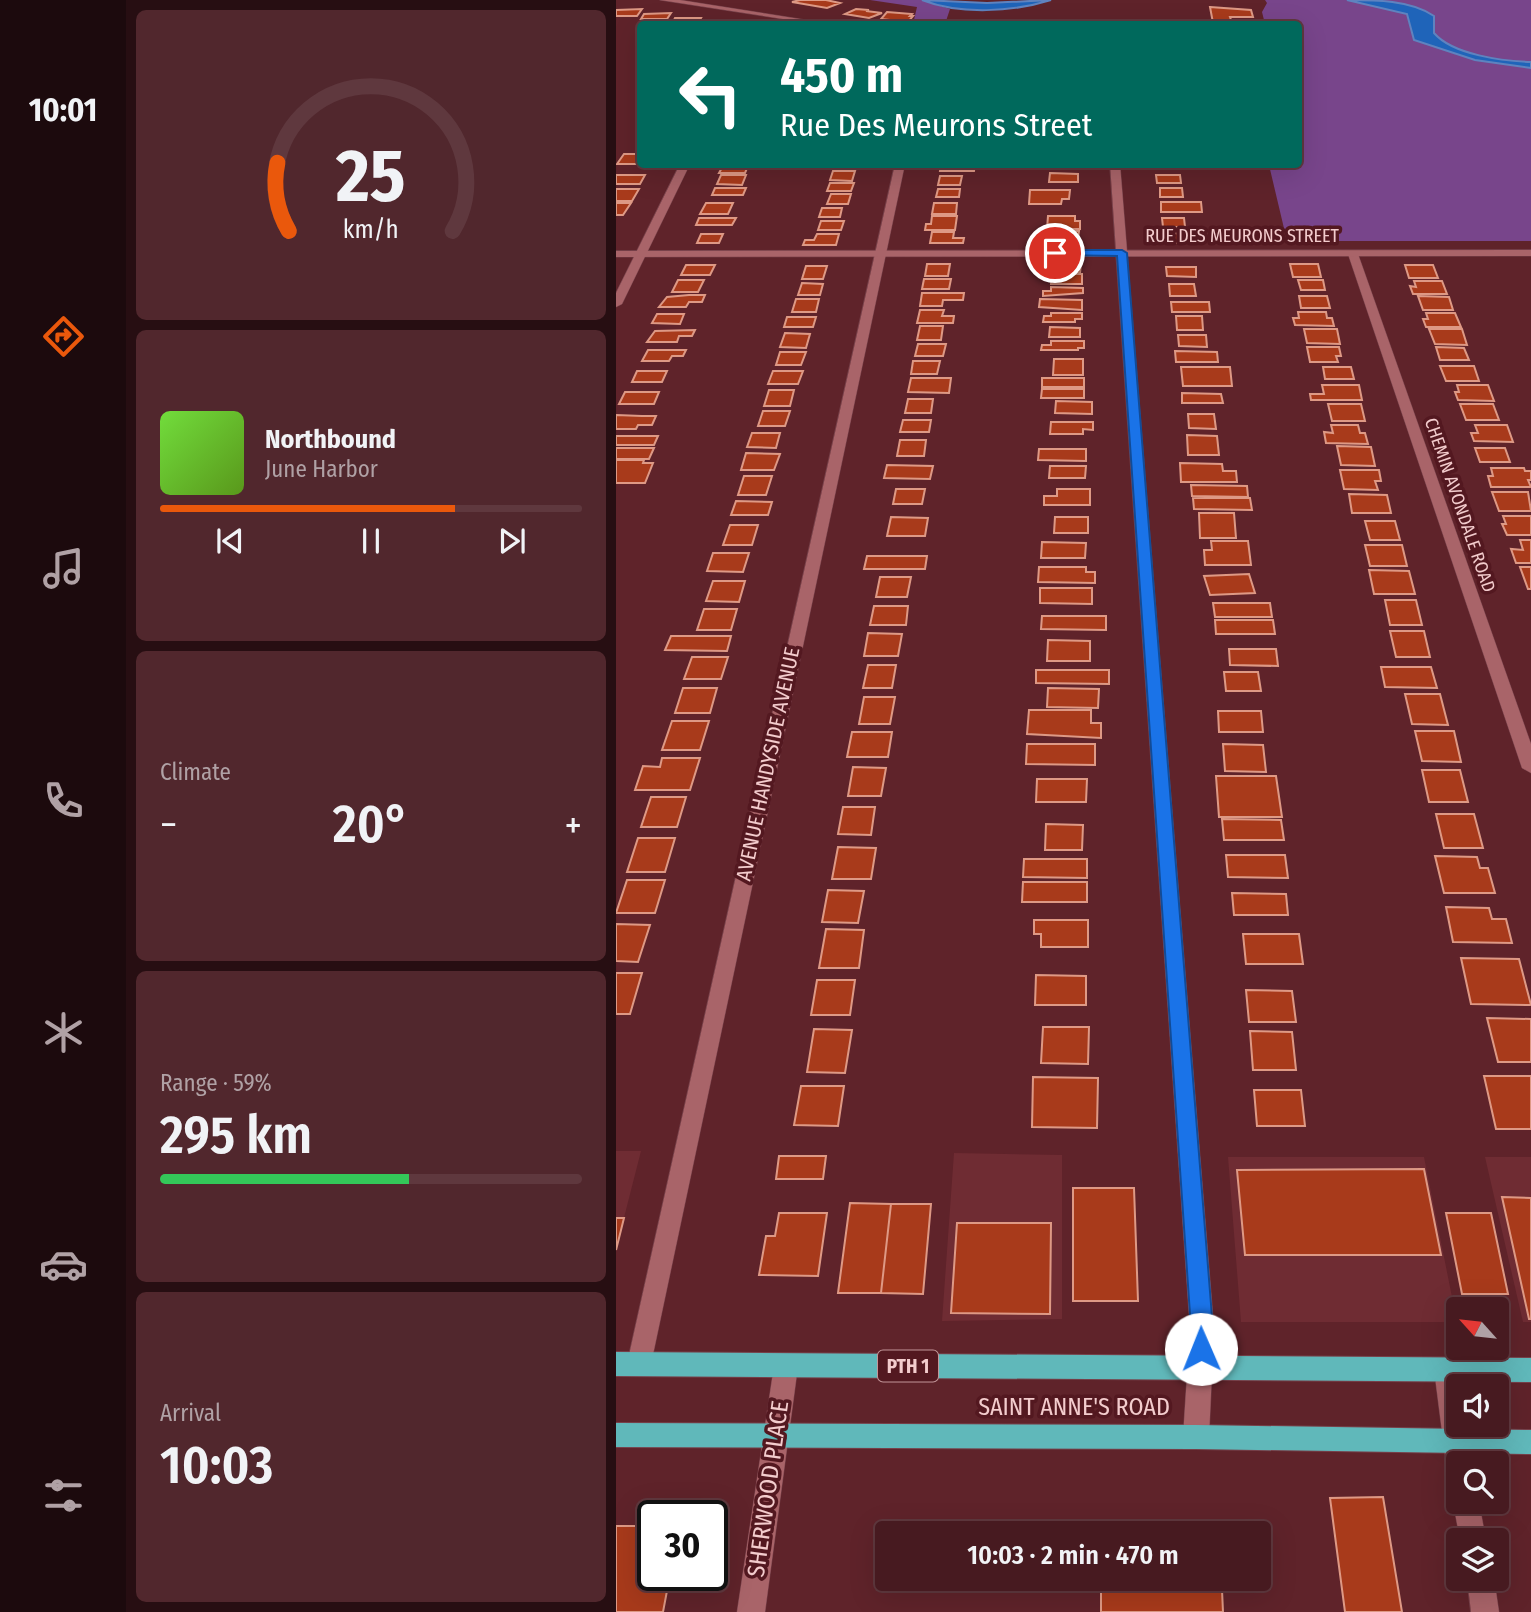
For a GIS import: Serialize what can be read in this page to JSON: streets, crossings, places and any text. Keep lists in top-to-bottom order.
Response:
{
  "streets": {
    "highway": ["PTH 1", "SAINT ANNE'S ROAD"],
    "street": [
      "RUE DES MEURONS STREET",
      "CHEMIN AVONDALE ROAD",
      "AVENUE HANDYSIDE AVENUE",
      "SHERWOOD PLACE"
    ]
  },
  "crossings": [
    ["RUE DES MEURONS STREET", "CHEMIN AVONDALE ROAD"],
    ["RUE DES MEURONS STREET", "AVENUE HANDYSIDE AVENUE"],
    ["AVENUE HANDYSIDE AVENUE", "SAINT ANNE'S ROAD"],
    ["SAINT ANNE'S ROAD", "SHERWOOD PLACE"]
  ],
  "north": "top left",
  "page": {
    "tabs": "10:01",
    "turn": ["450 m", "Rue Des Meurons Street"],
    "song": ["Northbound", "June Harbor"],
    "tile": [
      "Climate",
      ["Range · 59%", "295 km"],
      ["Arrival", "10:03"]
    ],
    "heat": ["−", "20°", "+"],
    "limit": "30",
    "trip": "10:03 · 2 min · 470 m",
    "gauge": ["25", "km/h"]
  }
}
